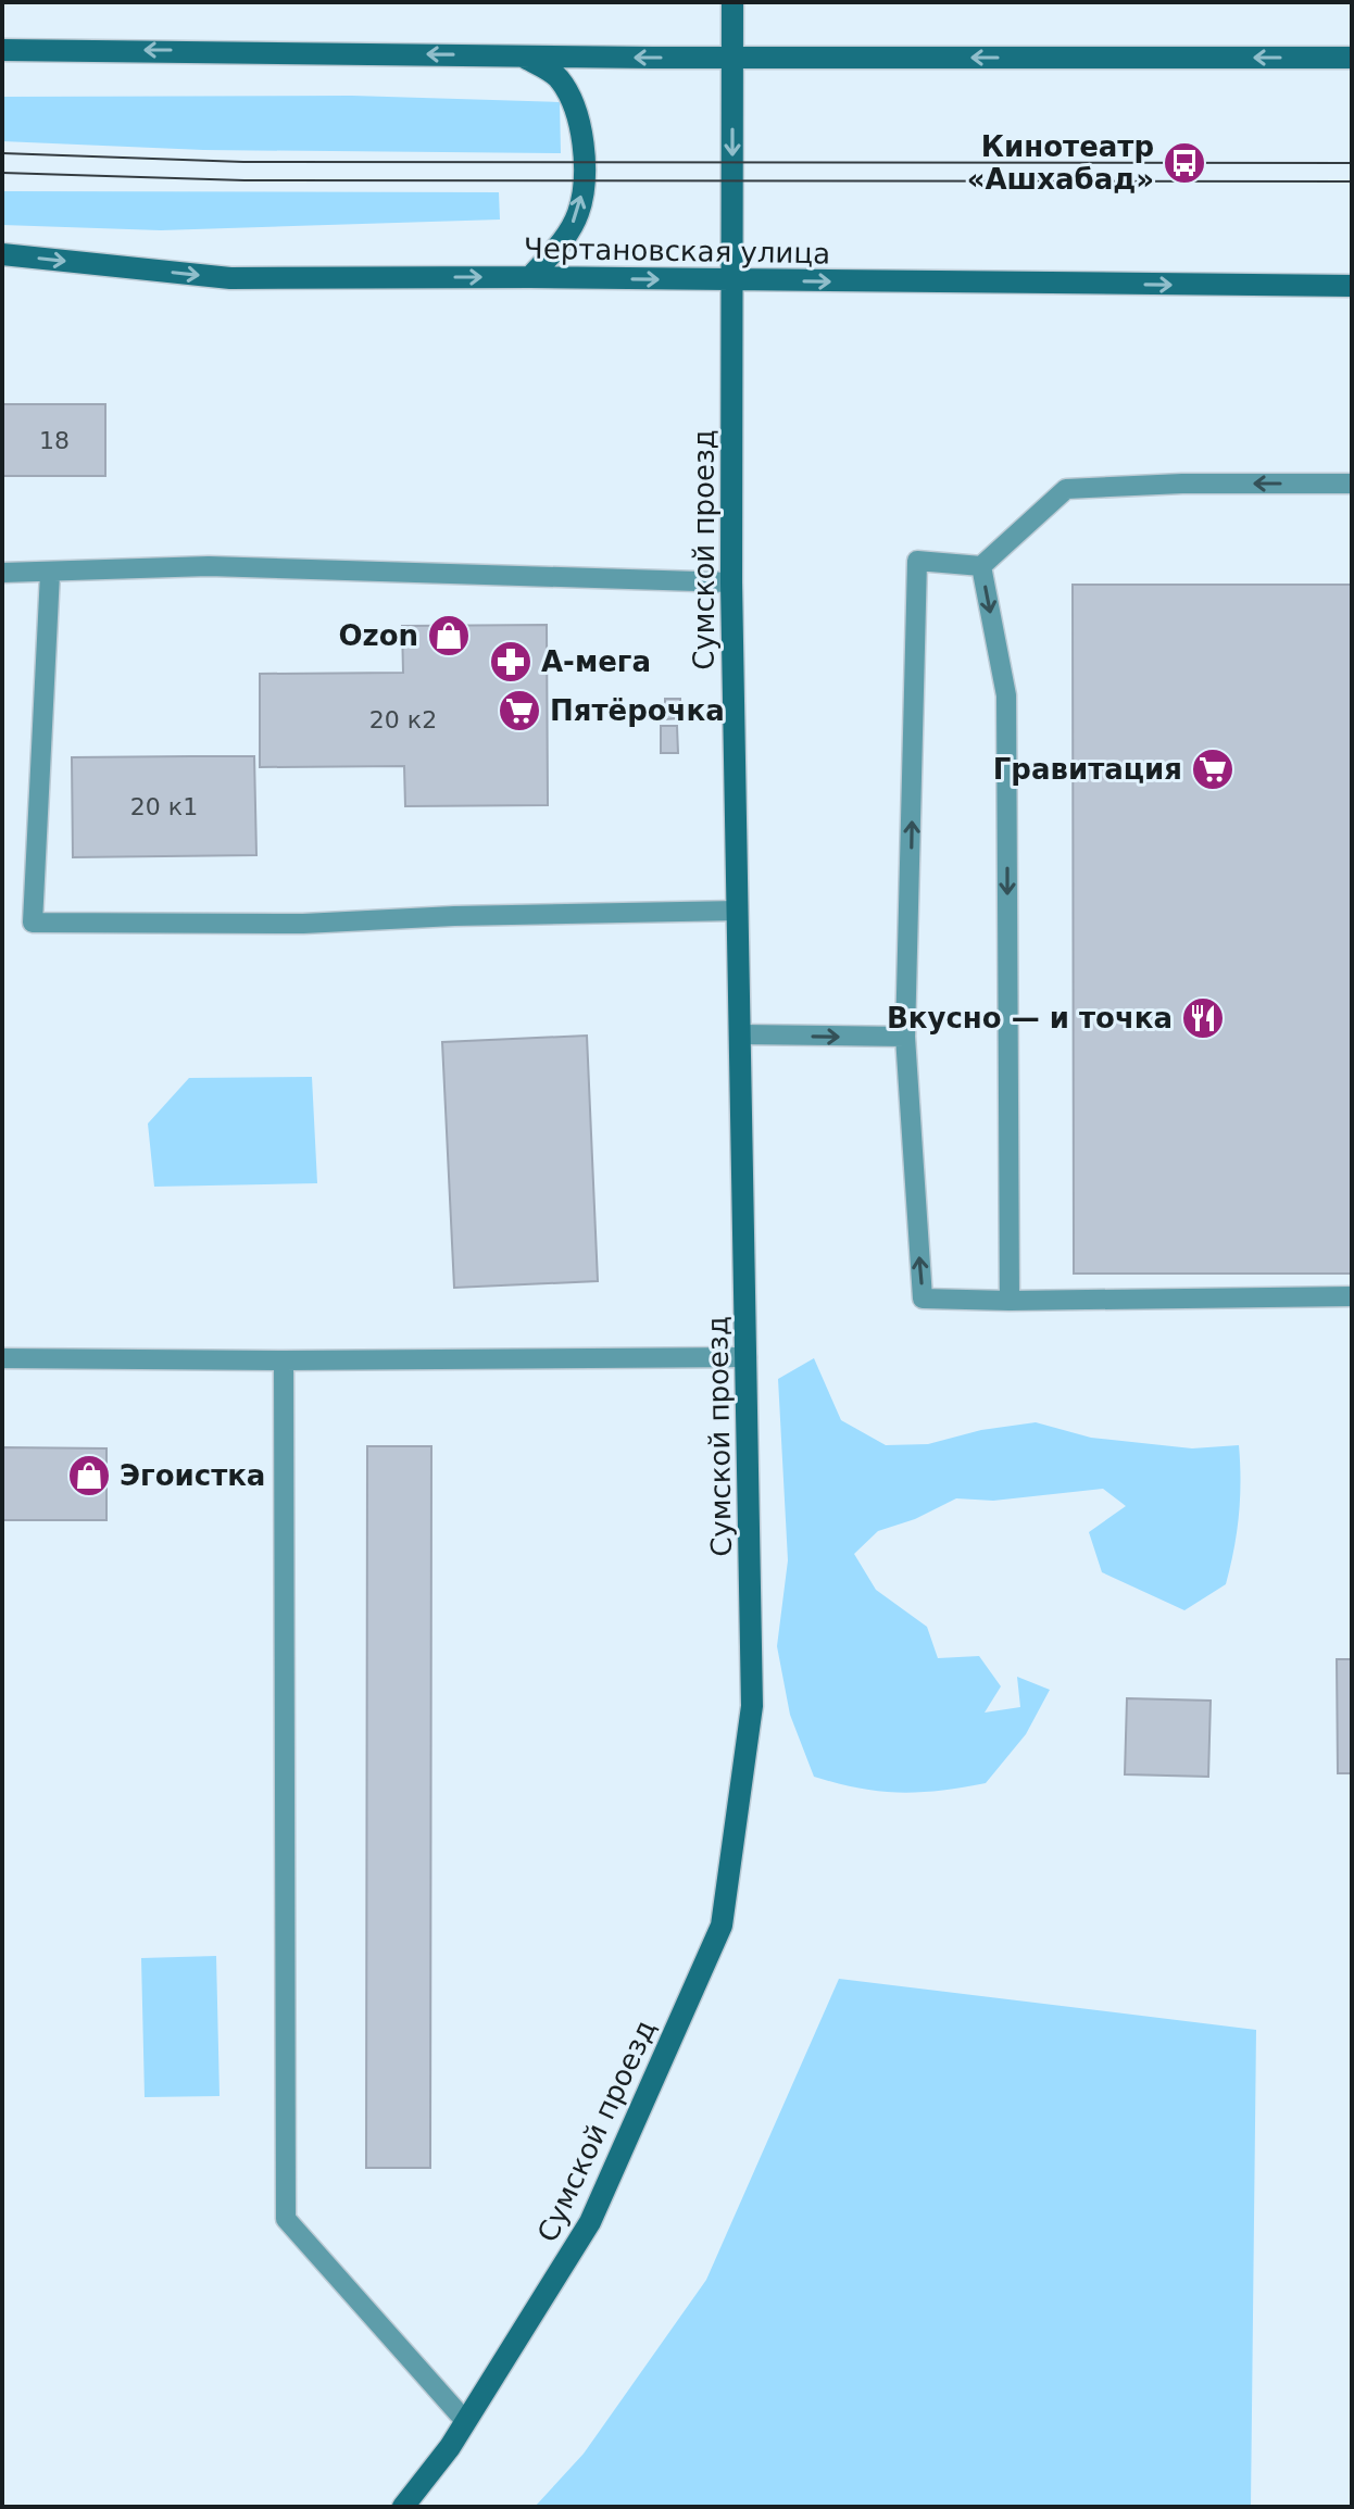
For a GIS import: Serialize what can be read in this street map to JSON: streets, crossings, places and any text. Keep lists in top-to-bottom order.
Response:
{
  "streets": {
    "main road": ["Чертановская улица", "Сумской проезд"]
  },
  "crossings": [
    ["Чертановская улица", "Сумской проезд"]
  ],
  "one_way": ["Чертановская улица"],
  "places": {
    "bus stop": ["Кинотеатр «Ашхабад»"],
    "shop": ["Ozon", "Эгоистка"],
    "pharmacy": ["А-мега"],
    "supermarket": ["Пятёрочка", "Гравитация"],
    "restaurant": ["Вкусно — и точка"]
  },
  "house_numbers": ["18", "20 к2", "20 к1"]
}
